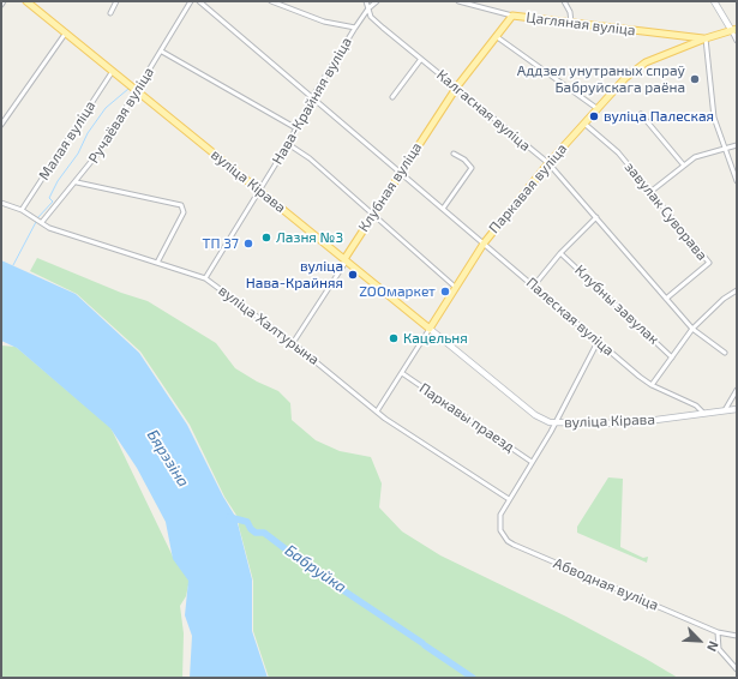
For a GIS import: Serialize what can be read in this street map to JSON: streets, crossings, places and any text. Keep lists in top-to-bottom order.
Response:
{
  "streets": {
    "main road": [
      "Цагляная вуліца",
      "вуліца Кірава",
      "Клубная вуліца",
      "Паркавая вуліца"
    ],
    "street": [
      "Нава-Крайняя вуліца",
      "Калгасная вуліца",
      "Ручаёвая вуліца",
      "Малая вуліца",
      "завулак Суворава",
      "Клубны завулак",
      "Палеская вуліца",
      "вуліца Халтурына",
      "Паркавы праезд",
      "Абводная вуліца"
    ]
  },
  "crossings": [
    ["Цагляная вуліца", "Клубная вуліца"],
    ["Цагляная вуліца", "Паркавая вуліца"],
    ["Нава-Крайняя вуліца", "Калгасная вуліца"],
    ["Нава-Крайняя вуліца", "вуліца Кірава"],
    ["Нава-Крайняя вуліца", "Палеская вуліца"],
    ["Нава-Крайняя вуліца", "вуліца Халтурына"],
    ["Калгасная вуліца", "Клубная вуліца"],
    ["Калгасная вуліца", "Паркавая вуліца"],
    ["Калгасная вуліца", "завулак Суворава"],
    ["Ручаёвая вуліца", "вуліца Кірава"],
    ["Ручаёвая вуліца", "вуліца Халтурына"],
    ["Малая вуліца", "вуліца Кірава"],
    ["Малая вуліца", "вуліца Халтурына"],
    ["вуліца Кірава", "Клубная вуліца"],
    ["вуліца Кірава", "Паркавая вуліца"],
    ["вуліца Кірава", "Палеская вуліца"],
    ["Клубная вуліца", "Палеская вуліца"],
    ["Клубная вуліца", "вуліца Халтурына"],
    ["Паркавая вуліца", "завулак Суворава"],
    ["Паркавая вуліца", "Палеская вуліца"],
    ["Паркавая вуліца", "вуліца Халтурына"],
    ["Паркавая вуліца", "Паркавы праезд"],
    ["вуліца Халтурына", "Абводная вуліца"]
  ],
  "water": ["Бярэзіна", "Бабруйка"],
  "places": [
    "Аддзел унутраных спраў Бабруйскага раёна",
    "вуліца Палеская",
    "Лазня №3",
    "ТП 37",
    "вуліца Нава-Крайняя",
    "ZOOмаркет",
    "Кацельня"
  ],
  "north": "bottom right"
}
